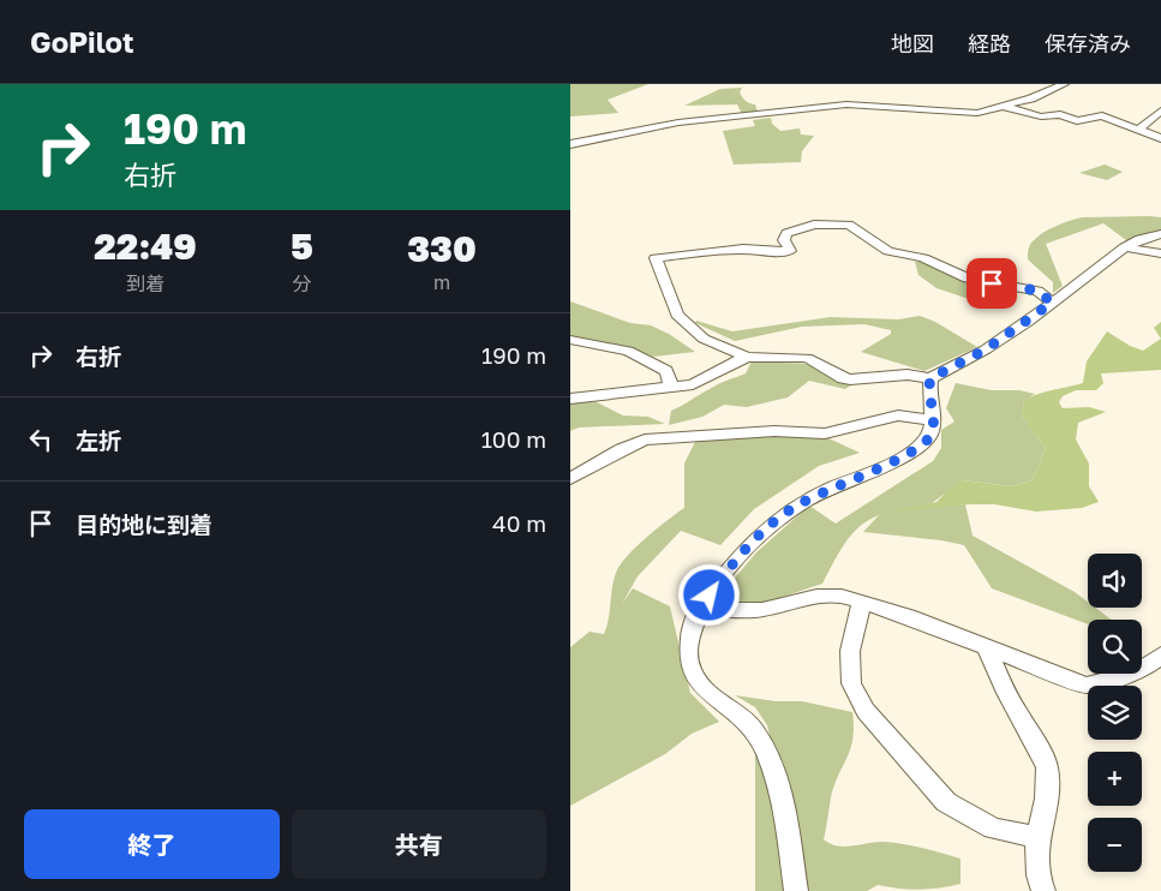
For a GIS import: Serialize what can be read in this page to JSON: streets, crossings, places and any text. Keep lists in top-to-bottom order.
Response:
{
  "page": {
    "header": "GoPilot",
    "nav": ["地図", "経路", "保存済み"],
    "turn": ["190 m", "右折"],
    "eta": [
      "22:49",
      "到着",
      "5",
      "分",
      "330",
      "m"
    ],
    "list": [
      {
        "name": "右折",
        "value": "190 m"
      },
      {
        "name": "左折",
        "value": "100 m"
      },
      {
        "name": "目的地に到着",
        "value": "40 m"
      }
    ],
    "map_buttons": ["+", "−"],
    "buttons": ["終了", "共有"]
  }
}
